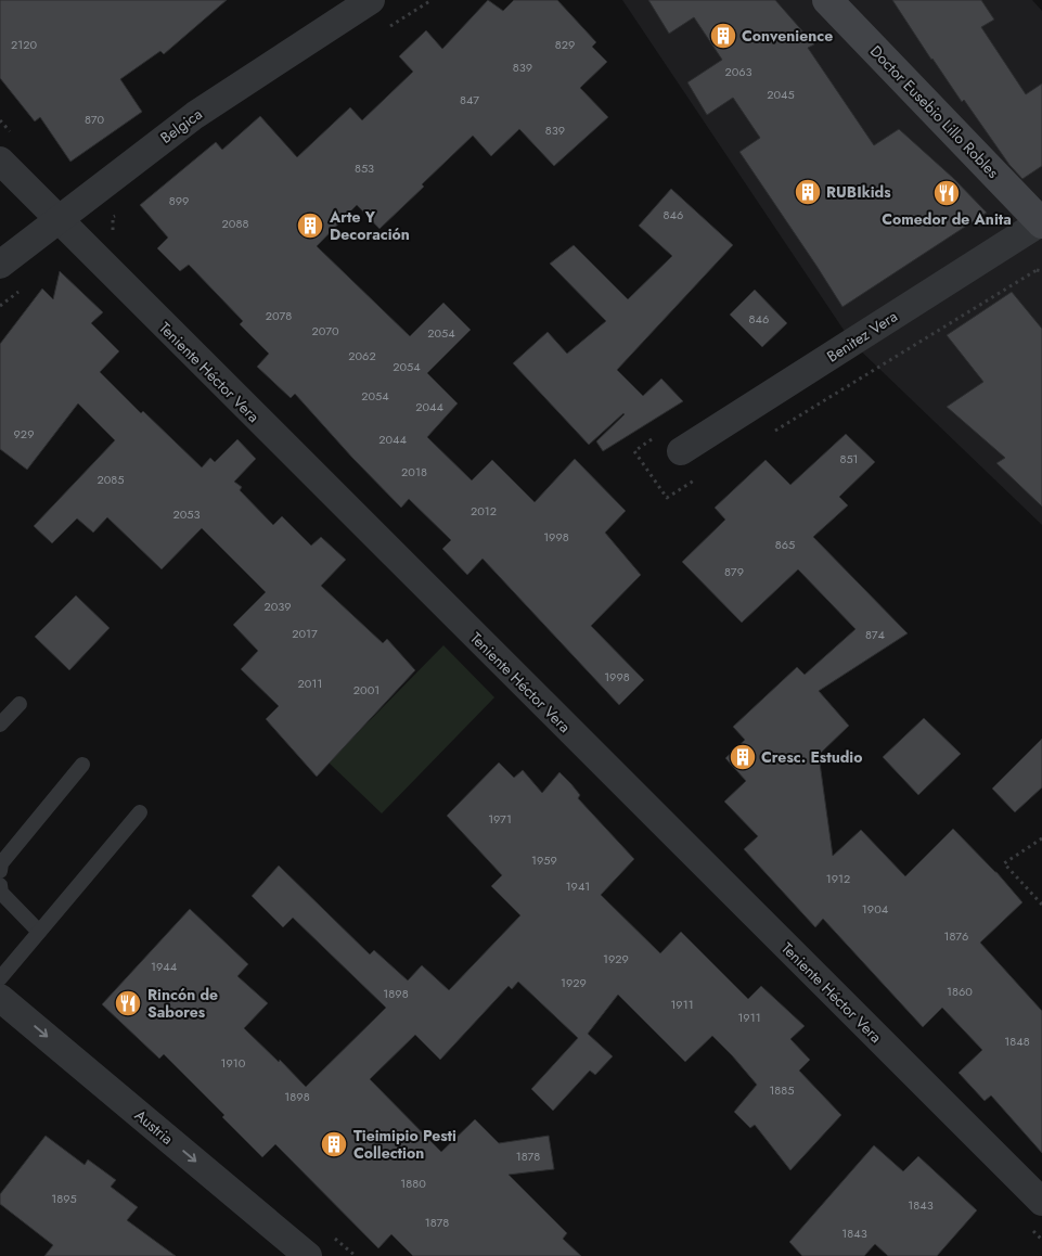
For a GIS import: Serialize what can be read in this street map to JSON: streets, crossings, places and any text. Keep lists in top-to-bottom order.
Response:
{
  "streets": {
    "main road": ["Doctor Eusebio Lillo Robles"],
    "street": [
      "Belgica",
      "Benitez Vera",
      "Teniente Héctor Vera",
      "Austria"
    ]
  },
  "crossings": [
    ["Doctor Eusebio Lillo Robles", "Benitez Vera"],
    ["Belgica", "Teniente Héctor Vera"]
  ],
  "one_way": ["Austria"],
  "places": {
    "building": [
      "Convenience",
      "RUBIkids",
      "Arte Y Decoración",
      "Cresc. Estudio",
      "Tieimipio Pesti Collection"
    ],
    "restaurant": ["Comedor de Anita", "Rincón de Sabores"]
  },
  "house_numbers": [
    "2120",
    "829",
    "839",
    "2063",
    "2045",
    "847",
    "870",
    "839",
    "853",
    "899",
    "846",
    "2088",
    "2078",
    "846",
    "2070",
    "2054",
    "2062",
    "2054",
    "2054",
    "2044",
    "929",
    "2044",
    "851",
    "2018",
    "2085",
    "2012",
    "2053",
    "1998",
    "865",
    "879",
    "2039",
    "2017",
    "874",
    "1998",
    "2011",
    "2001",
    "1971",
    "1959",
    "1912",
    "1941",
    "1904",
    "1876",
    "1929",
    "1944",
    "1929",
    "1860",
    "1898",
    "1911",
    "1911",
    "1848",
    "1910",
    "1885",
    "1898",
    "1878",
    "1880",
    "1895",
    "1843",
    "1878",
    "1843"
  ]
}
